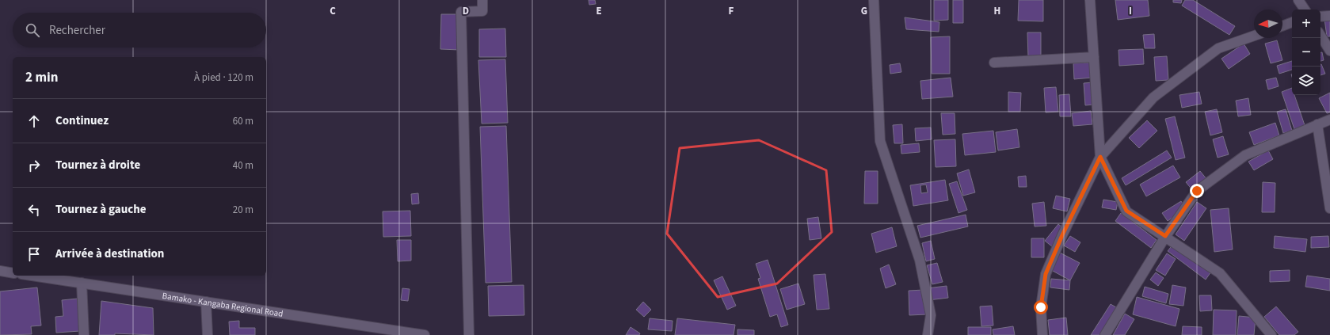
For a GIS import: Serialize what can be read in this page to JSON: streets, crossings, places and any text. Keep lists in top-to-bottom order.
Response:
{
  "streets": {
    "street": ["Bamako - Kangaba Regional Road"]
  },
  "north": "left",
  "page": {
    "map_buttons": ["+", "−"],
    "search": "Rechercher",
    "heading": ["2 min", "À pied · 120 m"],
    "list": [
      ["Continuez", "60 m"],
      ["Tournez à droite", "40 m"],
      ["Tournez à gauche", "20 m"],
      "Arrivée à destination"
    ]
  },
  "grid": {
    "columns": [
      "C",
      "D",
      "E",
      "F",
      "G",
      "H",
      "I"
    ]
  }
}
